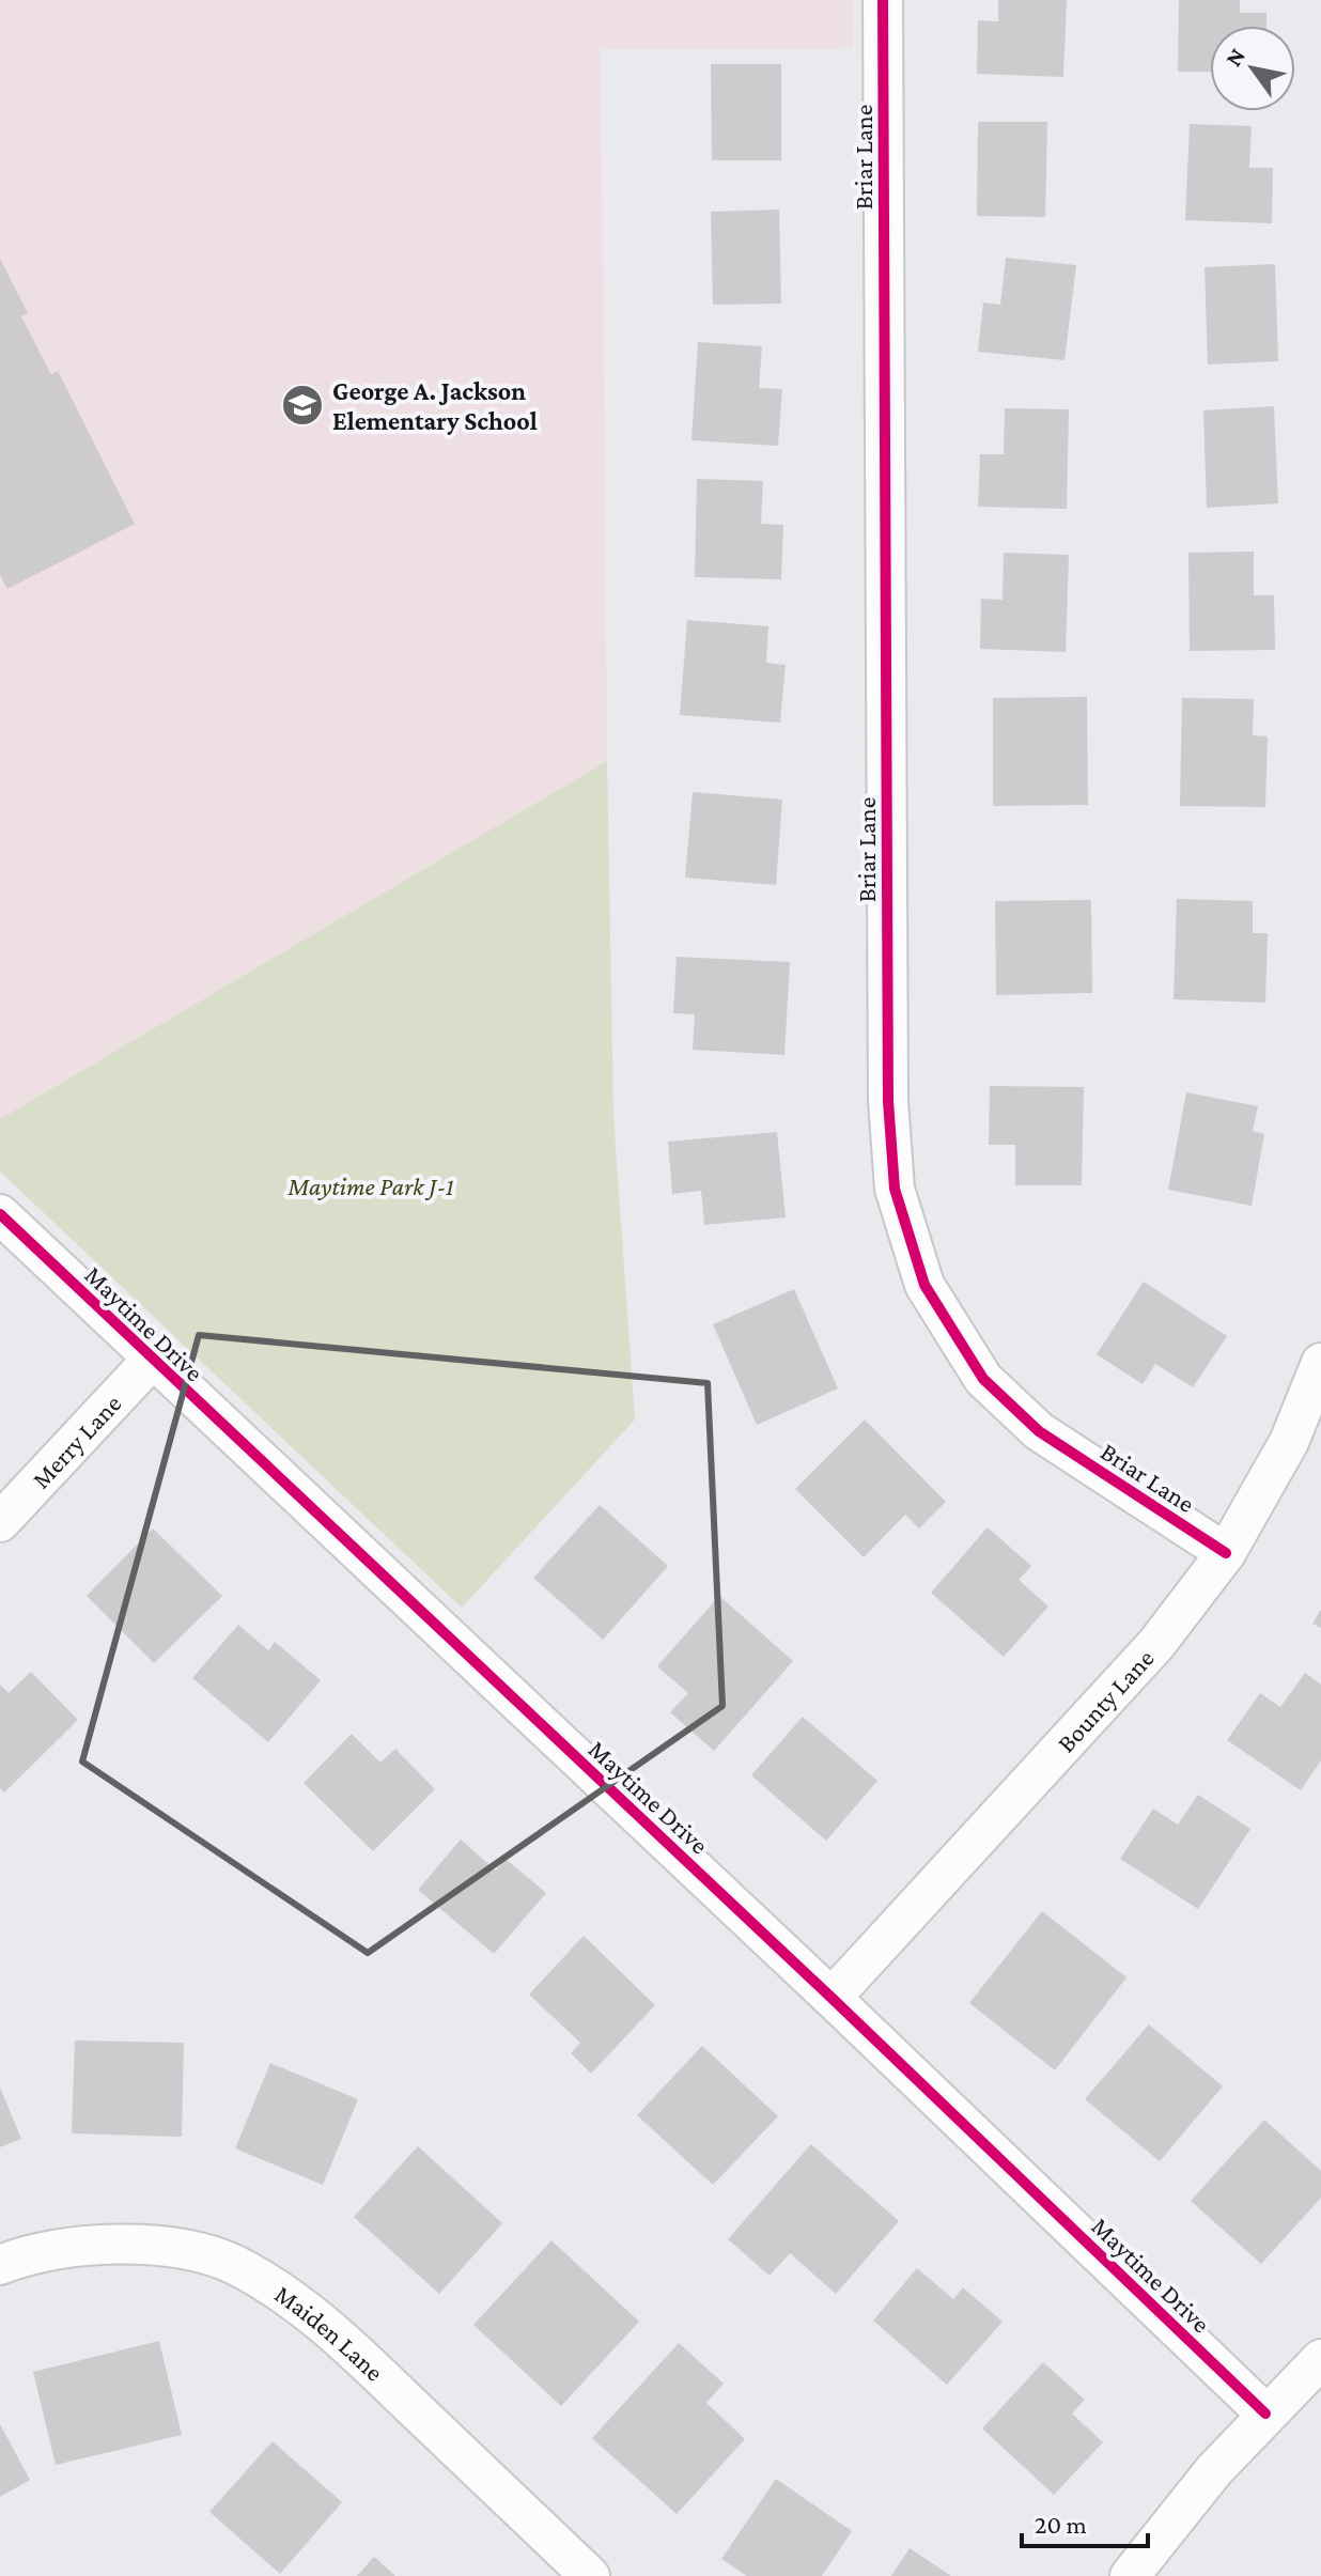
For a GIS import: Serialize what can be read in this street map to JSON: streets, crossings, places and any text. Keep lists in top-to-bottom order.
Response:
{
  "streets": {
    "street": [
      "Briar Lane",
      "Maytime Drive",
      "Merry Lane",
      "Bounty Lane",
      "Maiden Lane"
    ]
  },
  "crossings": [
    ["Briar Lane", "Bounty Lane"],
    ["Maytime Drive", "Merry Lane"],
    ["Maytime Drive", "Bounty Lane"]
  ],
  "parks": ["Maytime Park J-1"],
  "places": {
    "school or university": ["George A. Jackson Elementary School"]
  },
  "scale_bar": "20 m",
  "north": "top left"
}
